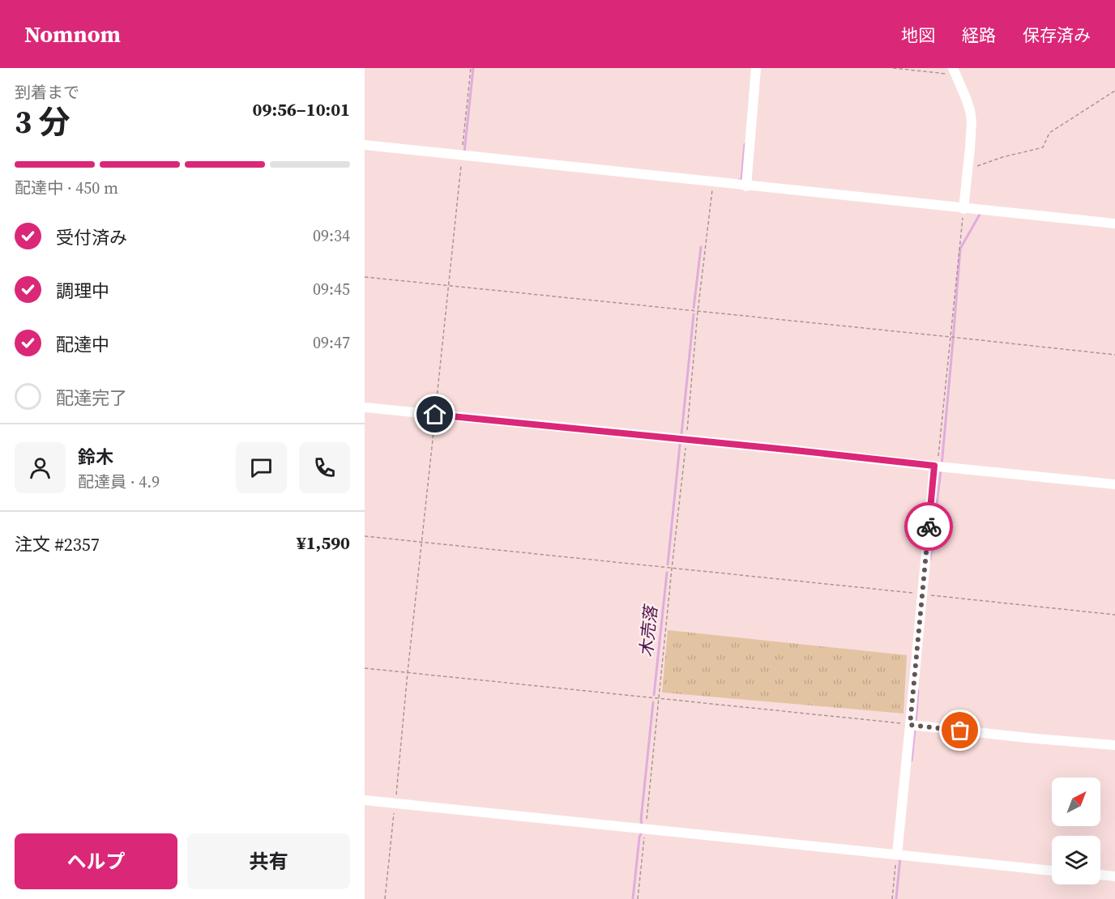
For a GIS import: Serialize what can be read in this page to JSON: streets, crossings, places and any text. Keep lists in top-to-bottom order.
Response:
{
  "water": ["木売落"],
  "north": "top right",
  "page": {
    "header": "Nomnom",
    "nav": ["地図", "経路", "保存済み"],
    "heading": ["3 分", "到着まで", "09:56–10:01"],
    "panel": [
      "鈴木",
      "配達員 · 4.9",
      "注文 #2357",
      "¥1,590"
    ],
    "bar": "配達中 · 450 m",
    "list": [
      ["受付済み", "09:34"],
      ["調理中", "09:45"],
      ["配達中", "09:47"],
      "配達完了"
    ],
    "buttons": ["ヘルプ", "共有"]
  }
}
